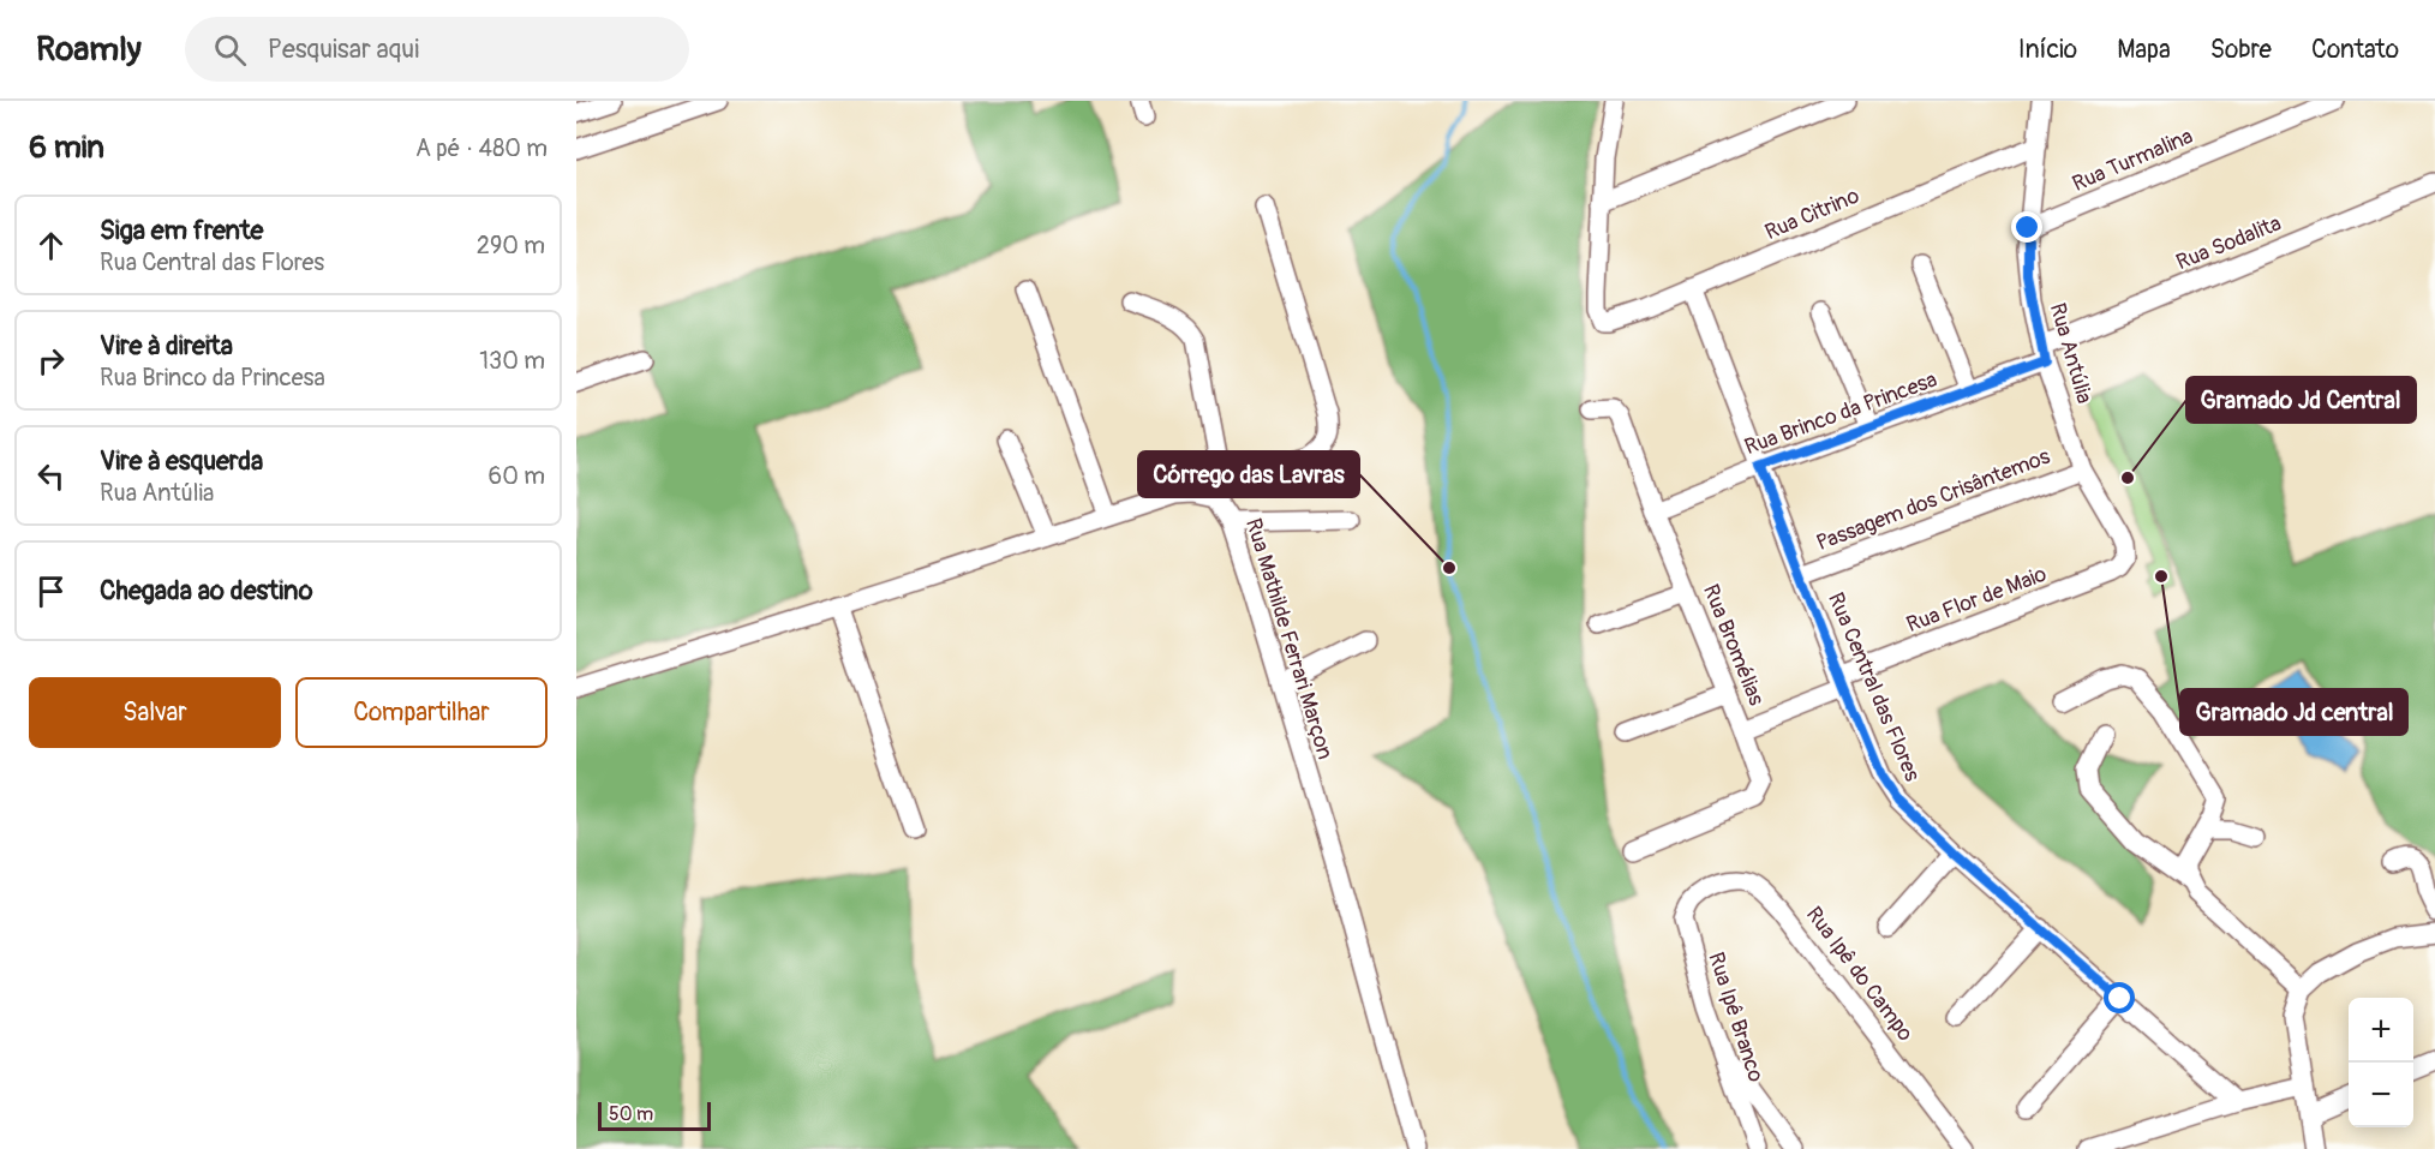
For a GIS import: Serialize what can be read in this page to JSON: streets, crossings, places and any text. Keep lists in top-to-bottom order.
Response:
{
  "streets": {
    "street": [
      "Rua Turmalina",
      "Rua Citrino",
      "Rua Sodalita",
      "Rua Antúlia",
      "Rua Brinco da Princesa",
      "Passagem dos Crisântemos",
      "Rua Flor de Maio",
      "Rua Mathilde Ferrari Marçon",
      "Rua Bromélias",
      "Rua Central das Flores",
      "Rua Ipê do Campo",
      "Rua Ipê Branco"
    ]
  },
  "crossings": [
    ["Rua Turmalina", "Rua Antúlia"],
    ["Rua Citrino", "Rua Antúlia"],
    ["Rua Citrino", "Rua Central das Flores"],
    ["Rua Sodalita", "Rua Antúlia"],
    ["Rua Sodalita", "Rua Brinco da Princesa"],
    ["Rua Antúlia", "Rua Brinco da Princesa"],
    ["Rua Antúlia", "Passagem dos Crisântemos"],
    ["Rua Antúlia", "Rua Flor de Maio"],
    ["Rua Brinco da Princesa", "Rua Bromélias"],
    ["Rua Brinco da Princesa", "Rua Central das Flores"],
    ["Passagem dos Crisântemos", "Rua Central das Flores"],
    ["Rua Flor de Maio", "Rua Bromélias"],
    ["Rua Flor de Maio", "Rua Central das Flores"],
    ["Rua Ipê do Campo", "Rua Ipê Branco"]
  ],
  "places": ["Gramado Jd Central", "Córrego das Lavras", "Gramado Jd central"],
  "scale_bar": "50 m",
  "page": {
    "header": "Roamly",
    "search": "Pesquisar aqui",
    "nav": [
      "Início",
      "Mapa",
      "Sobre",
      "Contato"
    ],
    "heading": ["6 min", "A pé · 480 m"],
    "list": [
      ["Siga em frente", "Rua Central das Flores", "290 m"],
      ["Vire à direita", "Rua Brinco da Princesa", "130 m"],
      ["Vire à esquerda", "Rua Antúlia", "60 m"],
      "Chegada ao destino"
    ],
    "buttons": ["Salvar", "Compartilhar"],
    "map_buttons": ["+", "−"],
    "scale": "50 m"
  }
}
